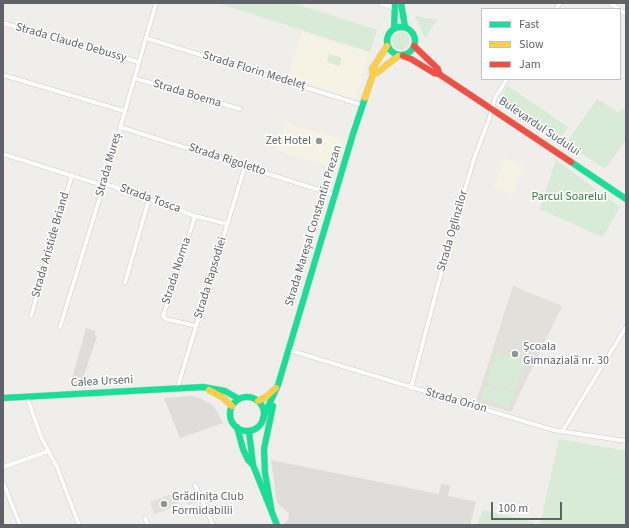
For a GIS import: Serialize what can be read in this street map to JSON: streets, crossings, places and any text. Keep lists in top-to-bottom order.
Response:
{
  "streets": {
    "main road": ["Bulevardul Sudului", "Strada Mareșal Constantin Prezan", "Calea Urseni"],
    "street": [
      "Strada Claude Debussy",
      "Strada Florin Medeleț",
      "Strada Boema",
      "Strada Rigoletto",
      "Strada Mureș",
      "Strada Tosca",
      "Strada Oglinzilor",
      "Strada Aristide Briand",
      "Strada Norma",
      "Strada Rapsodiei",
      "Strada Orion"
    ]
  },
  "crossings": [
    ["Strada Claude Debussy", "Strada Mureș"],
    ["Strada Florin Medeleț", "Strada Mureș"],
    ["Strada Florin Medeleț", "Strada Mareșal Constantin Prezan"],
    ["Strada Boema", "Strada Mureș"],
    ["Bulevardul Sudului", "Strada Mareșal Constantin Prezan"],
    ["Bulevardul Sudului", "Strada Oglinzilor"],
    ["Strada Rigoletto", "Strada Mureș"],
    ["Strada Rigoletto", "Strada Mareșal Constantin Prezan"],
    ["Strada Rigoletto", "Strada Rapsodiei"],
    ["Strada Mureș", "Strada Tosca"],
    ["Strada Tosca", "Strada Aristide Briand"],
    ["Strada Tosca", "Strada Norma"],
    ["Strada Tosca", "Strada Rapsodiei"],
    ["Strada Mareșal Constantin Prezan", "Calea Urseni"],
    ["Strada Mareșal Constantin Prezan", "Strada Orion"],
    ["Strada Oglinzilor", "Strada Orion"],
    ["Strada Norma", "Strada Rapsodiei"],
    ["Strada Rapsodiei", "Calea Urseni"]
  ],
  "parks": ["Parcul Soarelui"],
  "places": ["Zet Hotel", "Școala Gimnazială nr. 30", "Grădinița Club Formidabilii"],
  "legend": ["Fast", "Slow", "Jam"],
  "scale_bar": "100 m"
}
